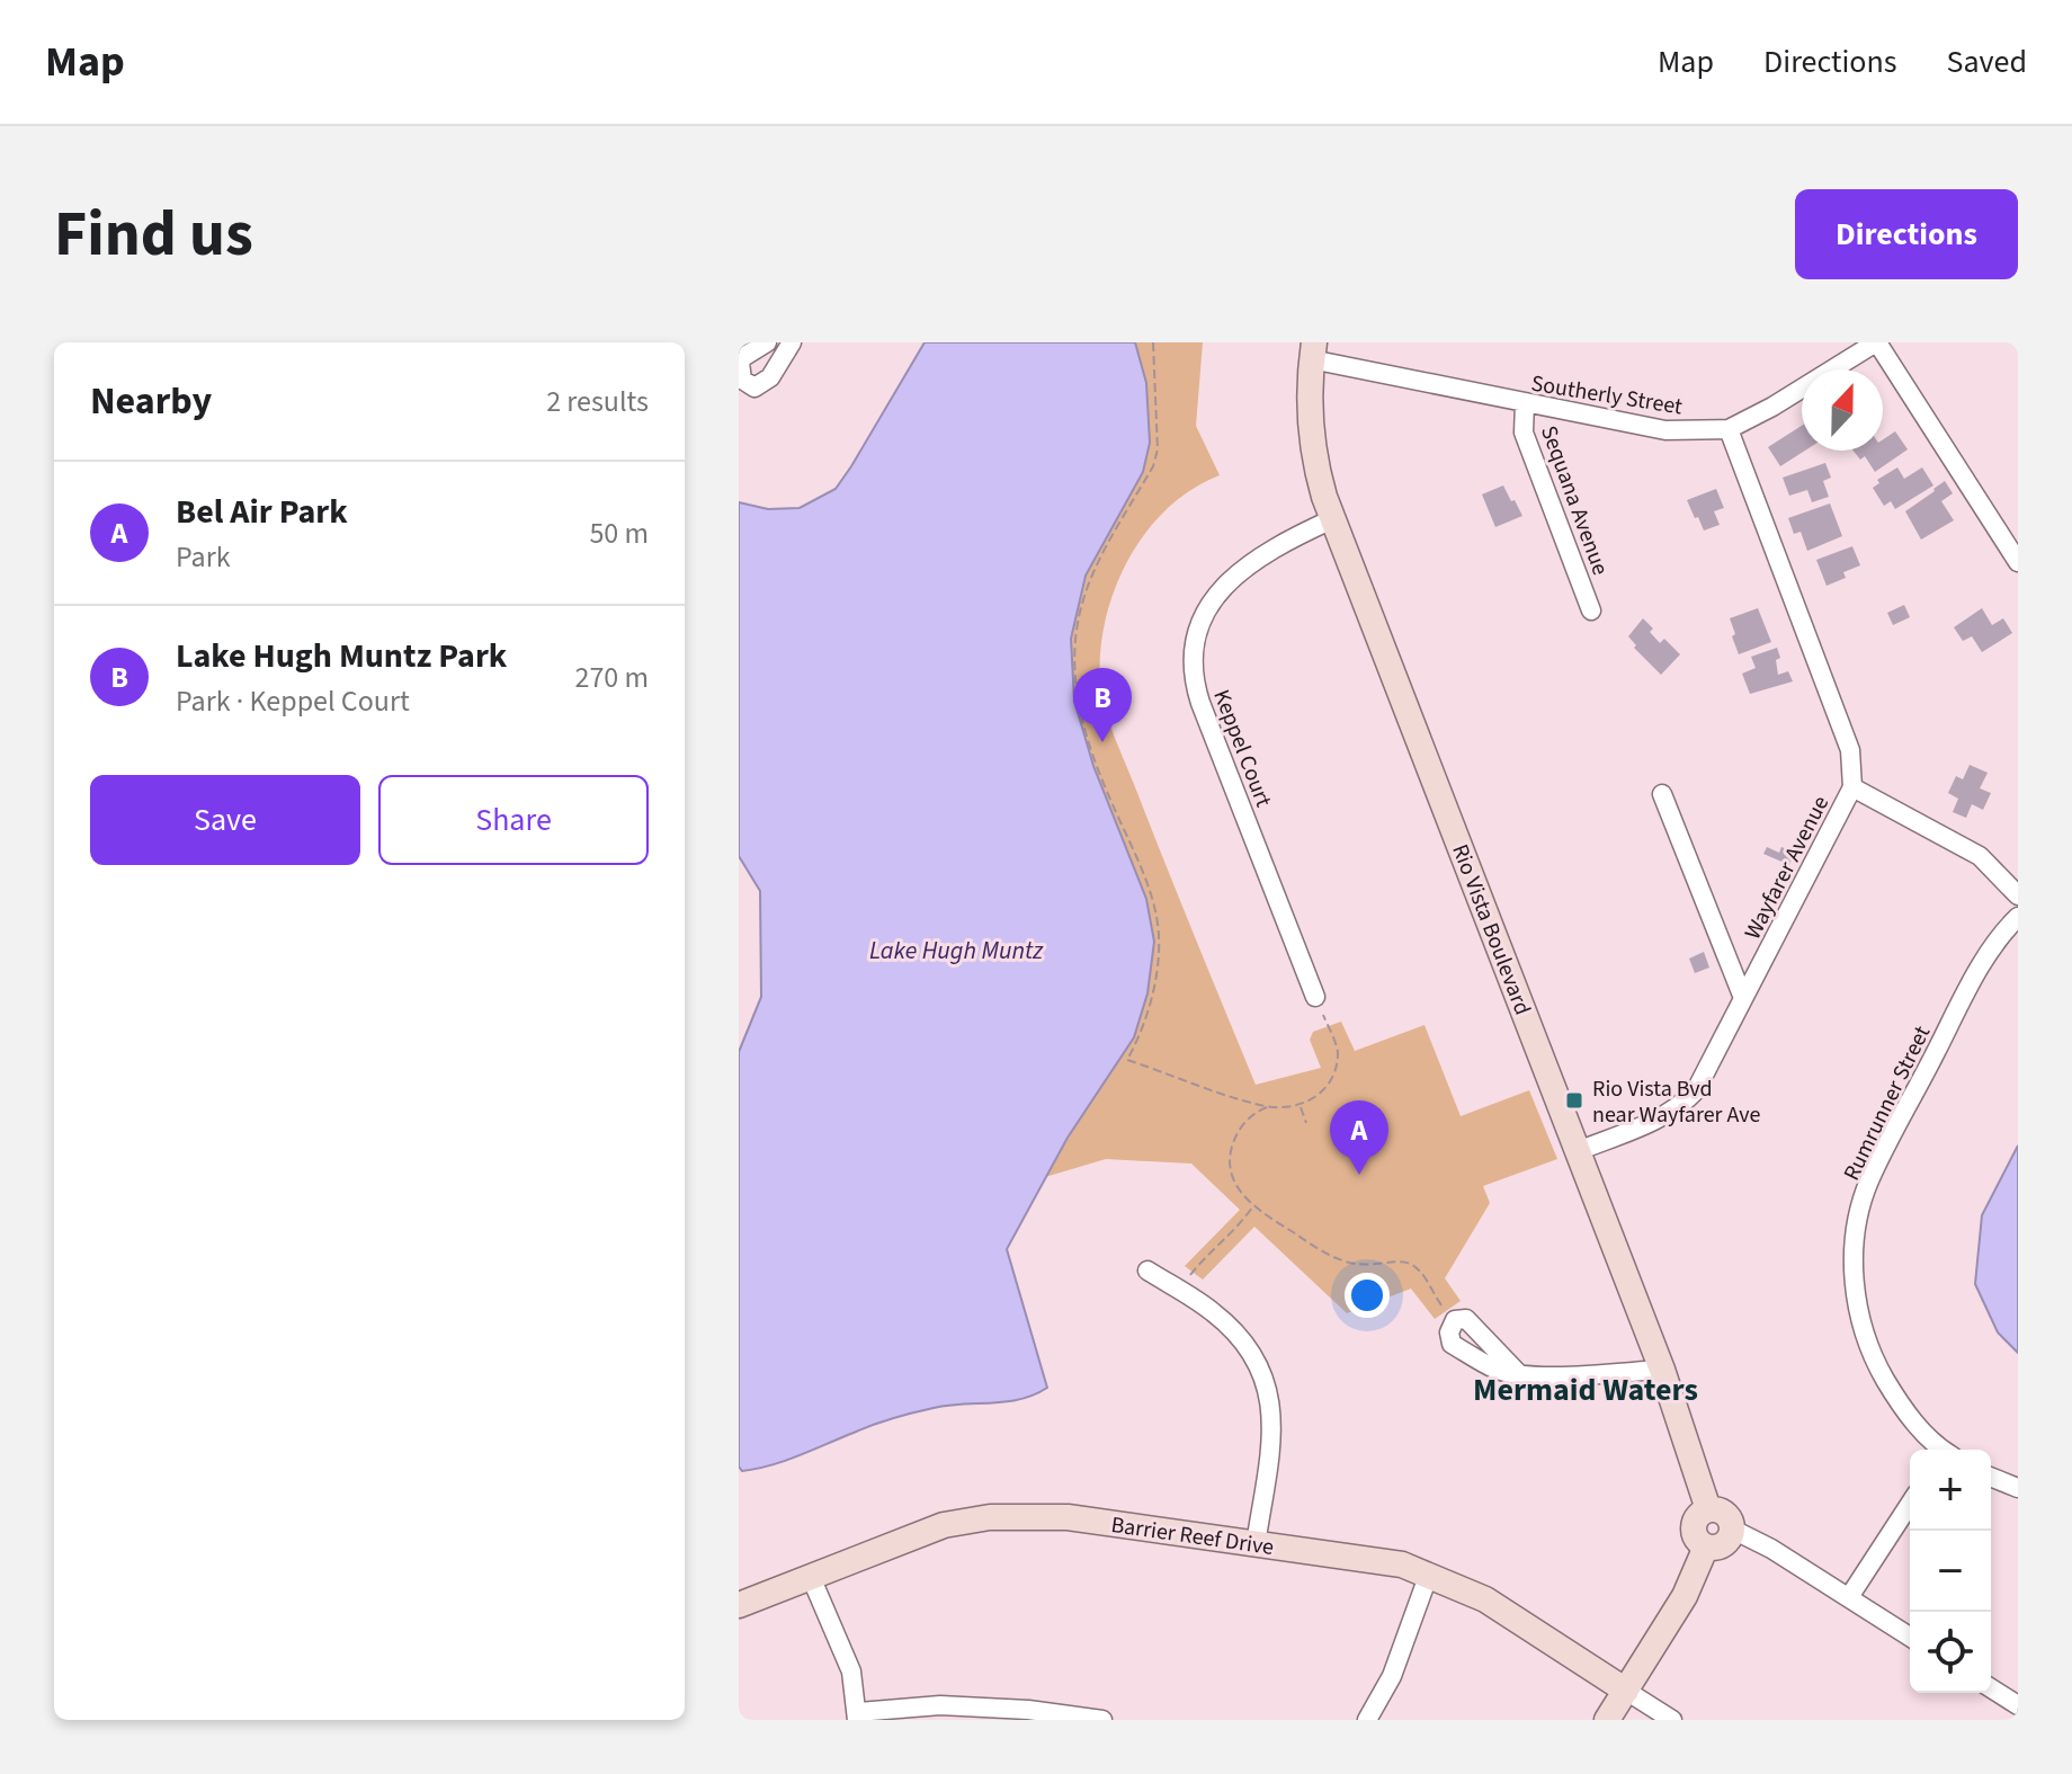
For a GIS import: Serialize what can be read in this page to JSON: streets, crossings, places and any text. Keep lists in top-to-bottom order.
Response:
{
  "streets": {
    "street": [
      "Southerly Street",
      "Sequana Avenue",
      "Keppel Court",
      "Wayfarer Avenue",
      "Rio Vista Boulevard",
      "Rumrunner Street",
      "Barrier Reef Drive"
    ]
  },
  "crossings": [
    ["Southerly Street", "Sequana Avenue"],
    ["Southerly Street", "Wayfarer Avenue"],
    ["Southerly Street", "Rio Vista Boulevard"],
    ["Keppel Court", "Rio Vista Boulevard"],
    ["Wayfarer Avenue", "Rio Vista Boulevard"]
  ],
  "districts": ["Mermaid Waters"],
  "water": ["Lake Hugh Muntz"],
  "places": {
    "transit": ["Rio Vista Bvd near Wayfarer Ave"]
  },
  "north": "top",
  "page": {
    "header": "Map",
    "nav": ["Map", "Directions", "Saved"],
    "buttons": [
      "Directions",
      ["Save", "Share"]
    ],
    "title": "Find us",
    "heading": ["Nearby", "2 results"],
    "list": [
      {
        "mark": "A",
        "name": "Bel Air Park",
        "note": "Park",
        "value": "50 m"
      },
      {
        "mark": "B",
        "name": "Lake Hugh Muntz Park",
        "note": "Park · Keppel Court",
        "value": "270 m"
      }
    ],
    "pins": ["B", "A"],
    "map_buttons": ["+", "−"]
  }
}
